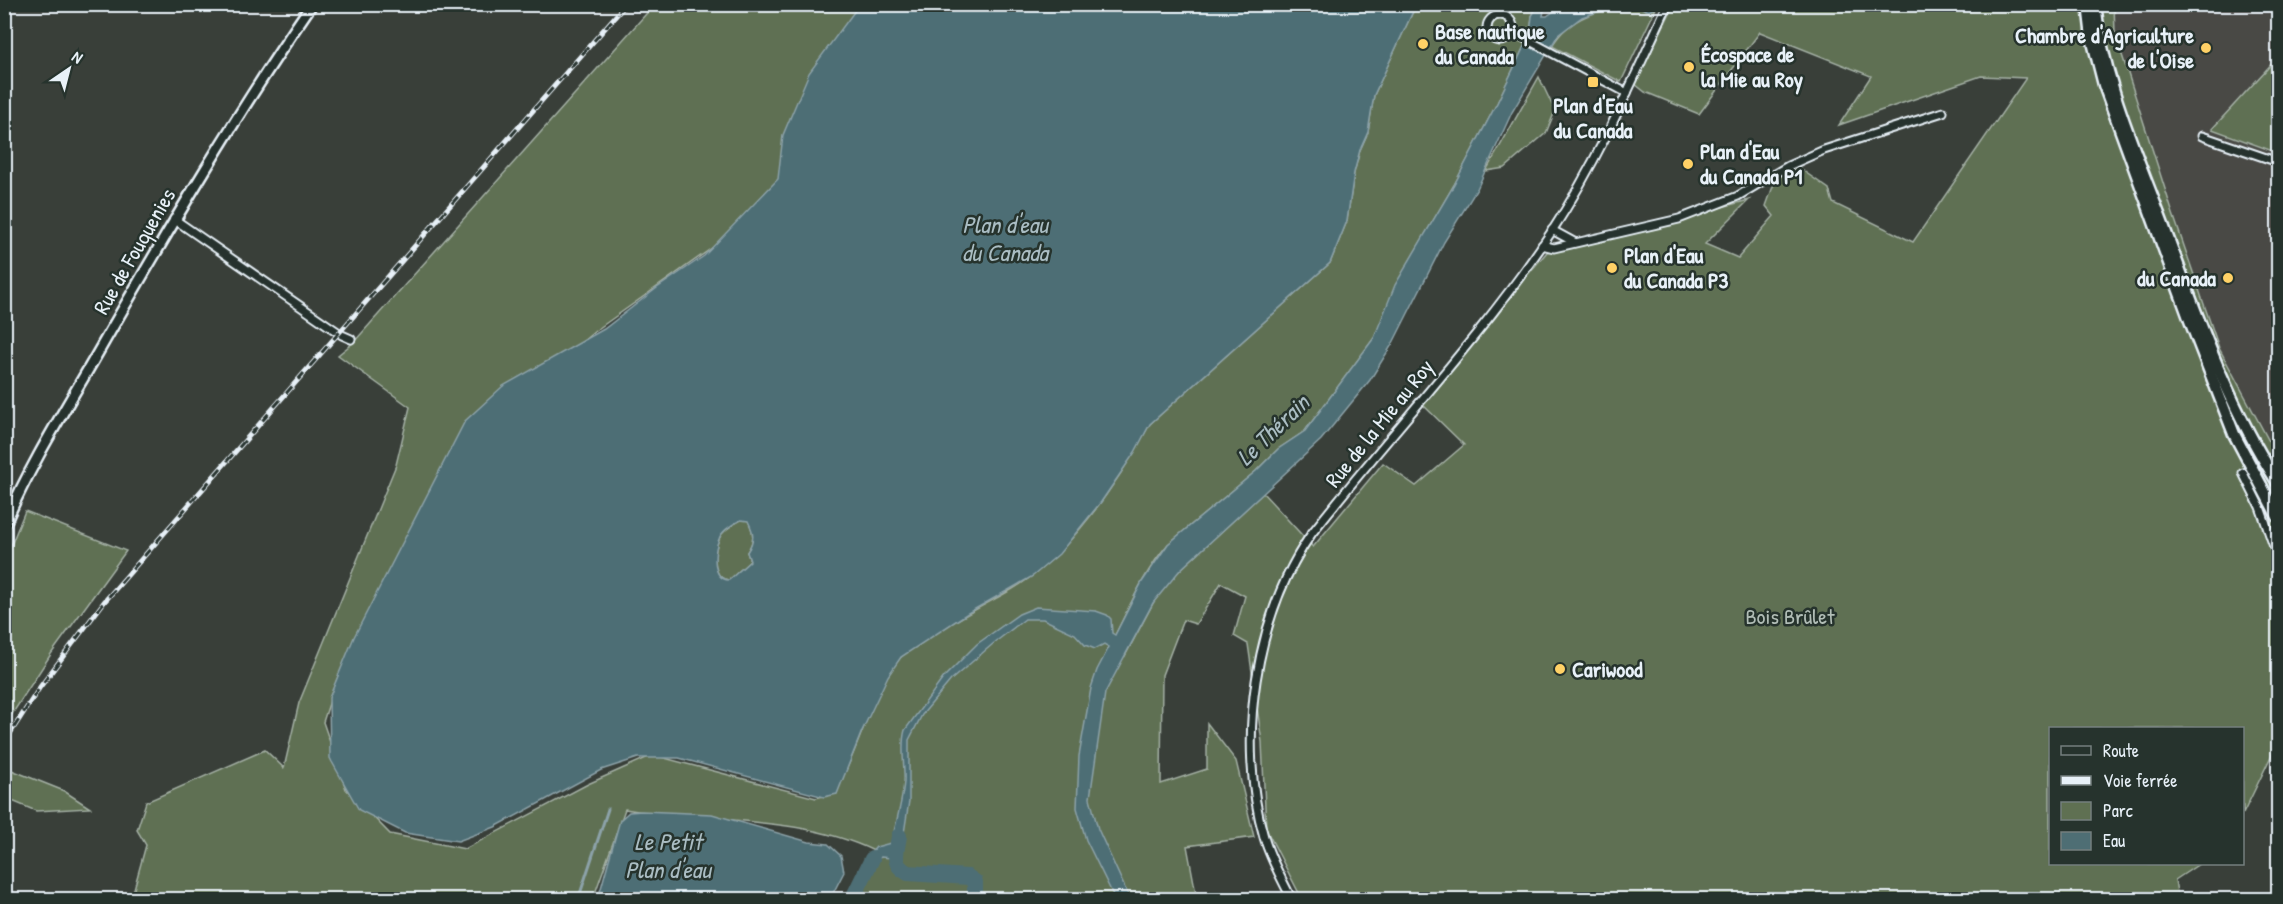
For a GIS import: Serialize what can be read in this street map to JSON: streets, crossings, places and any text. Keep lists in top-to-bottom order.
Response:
{
  "streets": {
    "street": ["Rue de Fouquenies", "Rue de la Mie au Roy"]
  },
  "water": ["Plan d'eau du Canada", "Le Thérain", "Le Petit Plan d'eau"],
  "parks": ["Bois Brûlet"],
  "places": {
    "other": [
      "Base nautique du Canada",
      "Chambre d'Agriculture de l'Oise",
      "Écospace de la Mie au Roy",
      "Plan d'Eau du Canada P1",
      "Plan d'Eau du Canada P3",
      "du Canada",
      "Cariwood"
    ],
    "transit": ["Plan d'Eau du Canada"]
  },
  "legend": [
    "Route",
    "Voie ferrée",
    "Parc",
    "Eau"
  ],
  "north": "top right"
}
